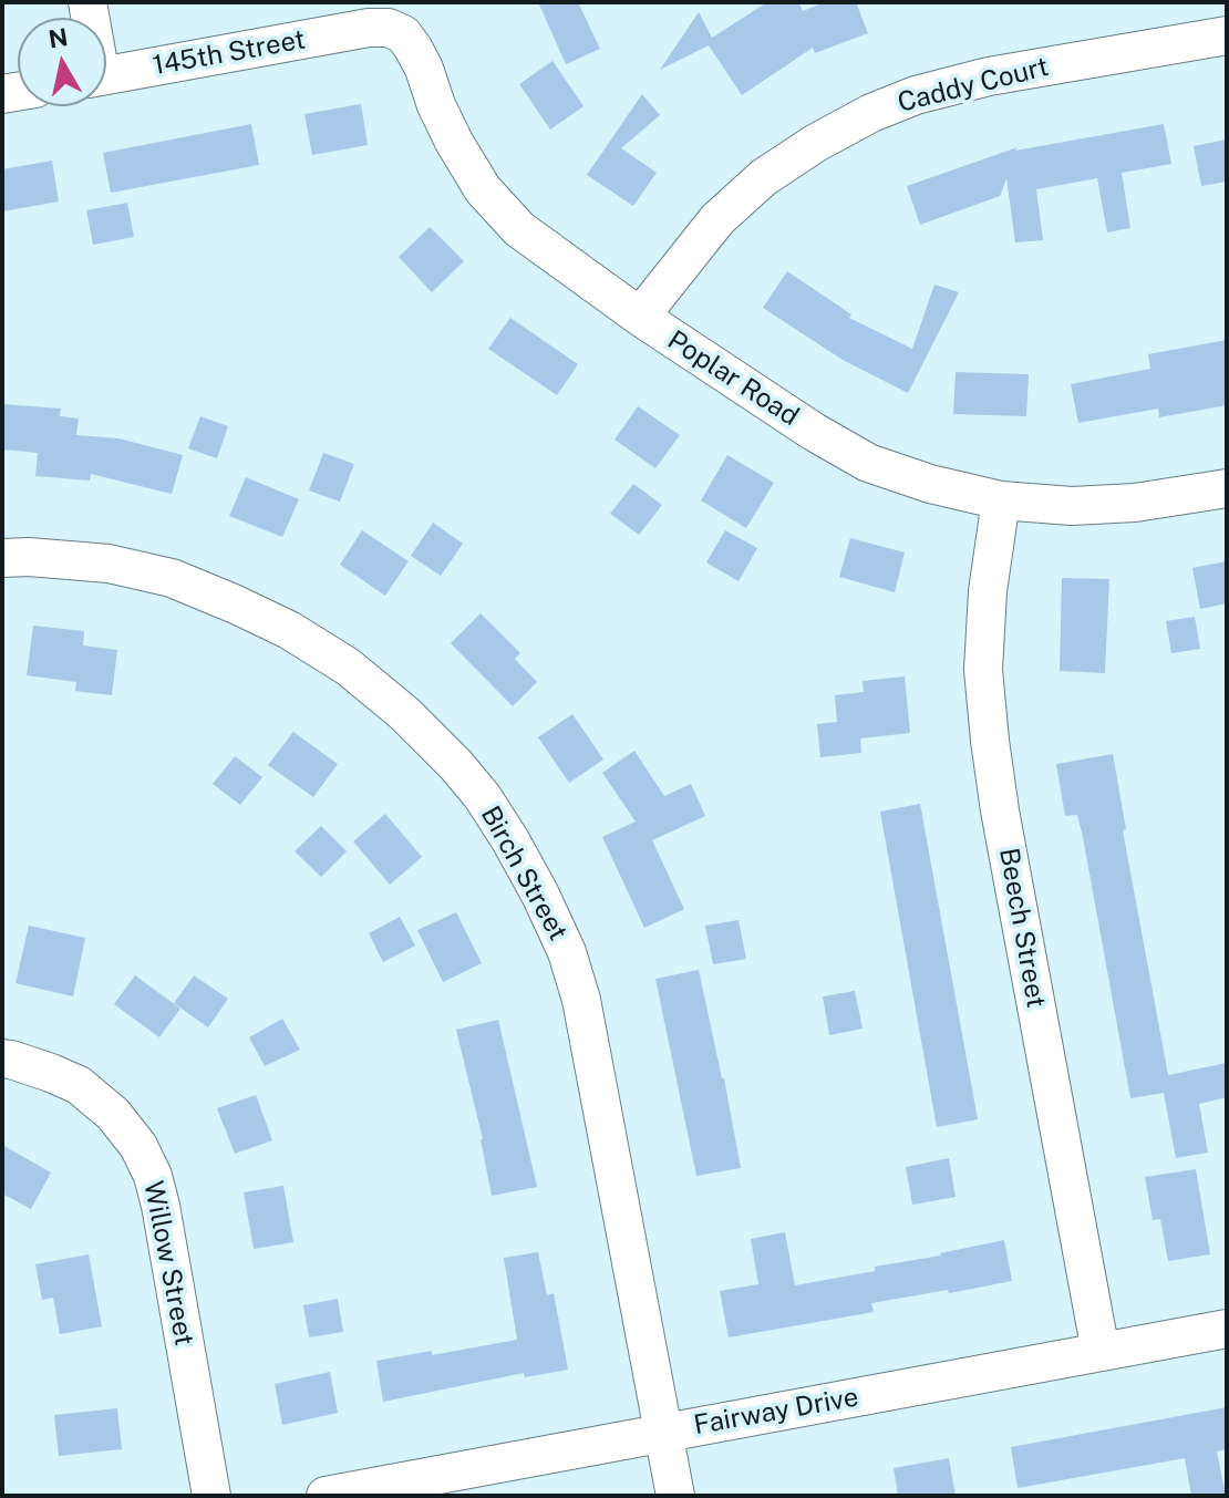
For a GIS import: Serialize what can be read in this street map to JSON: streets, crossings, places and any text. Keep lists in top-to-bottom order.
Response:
{
  "streets": {
    "street": [
      "145th Street",
      "Caddy Court",
      "Poplar Road",
      "Birch Street",
      "Beech Street",
      "Willow Street",
      "Fairway Drive"
    ]
  },
  "crossings": [
    ["145th Street", "Poplar Road"],
    ["Caddy Court", "Poplar Road"],
    ["Poplar Road", "Beech Street"],
    ["Birch Street", "Fairway Drive"],
    ["Beech Street", "Fairway Drive"]
  ],
  "north": "top"
}
